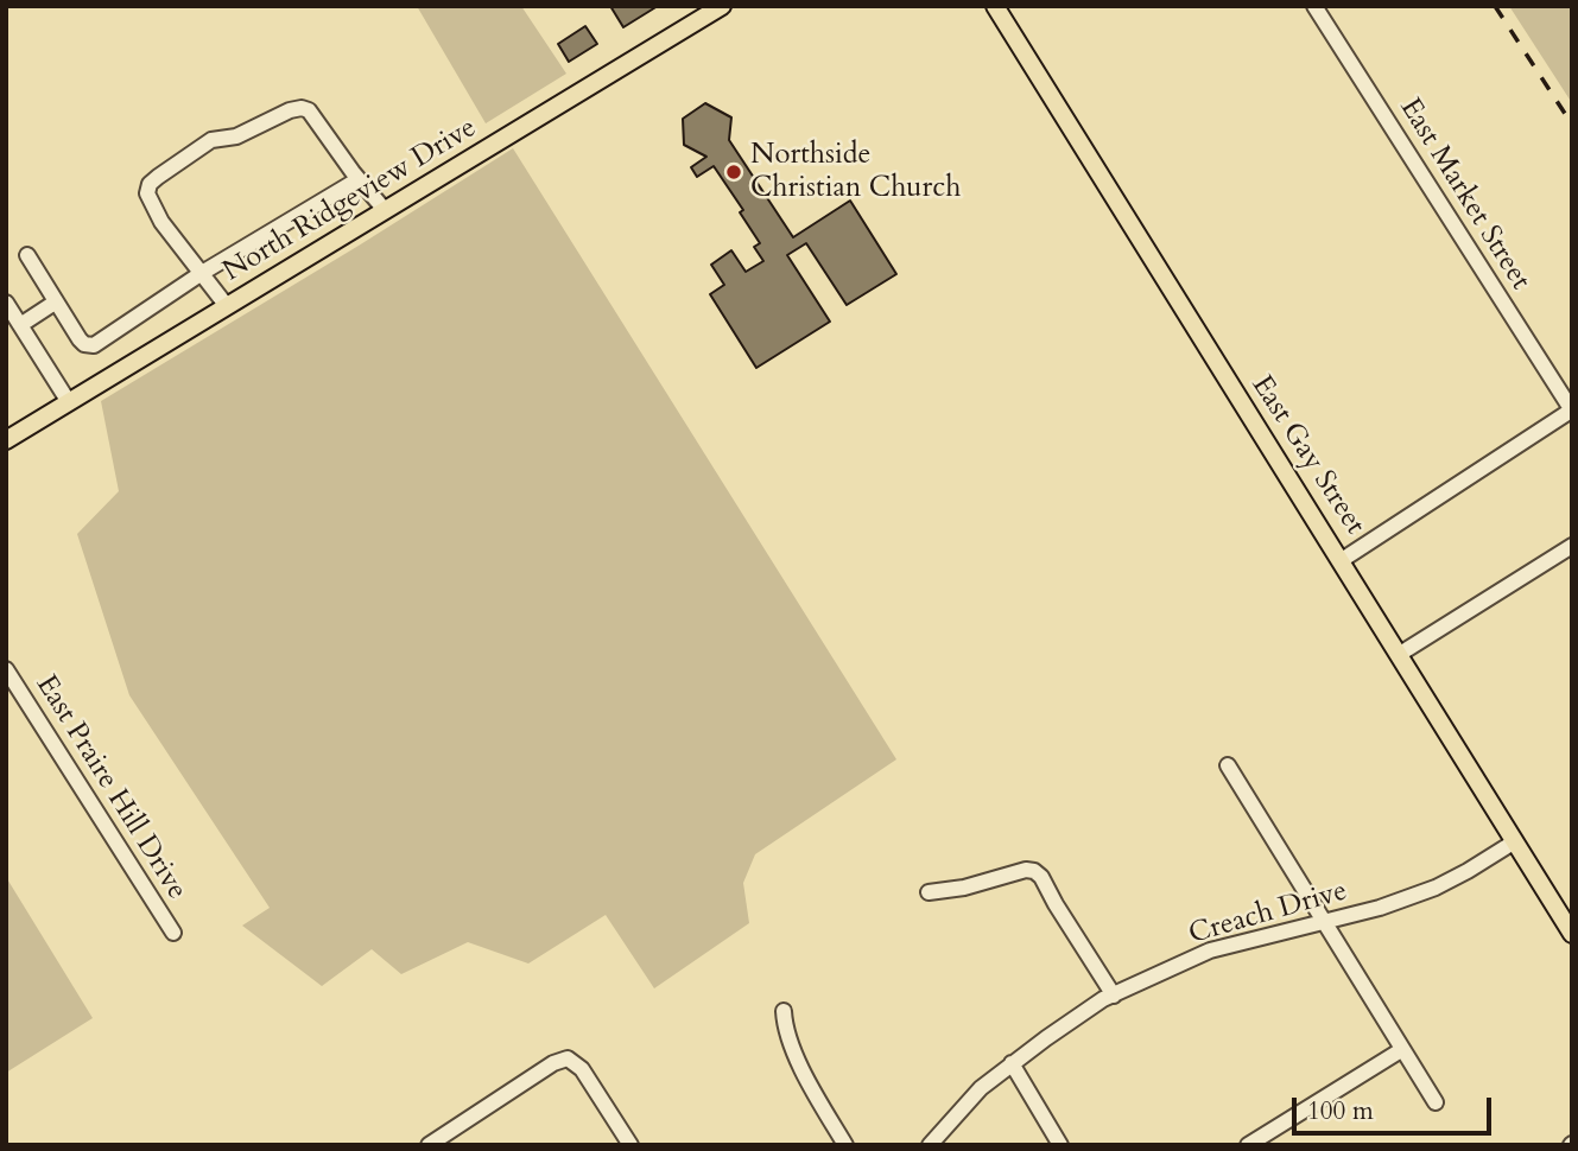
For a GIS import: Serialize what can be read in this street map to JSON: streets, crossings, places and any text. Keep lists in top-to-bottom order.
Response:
{
  "streets": {
    "main road": ["North Ridgeview Drive", "East Gay Street"],
    "street": ["East Market Street", "East Praire Hill Drive", "Creach Drive"]
  },
  "crossings": [
    ["East Gay Street", "Creach Drive"]
  ],
  "places": ["Northside Christian Church"],
  "scale_bar": "100 m"
}
